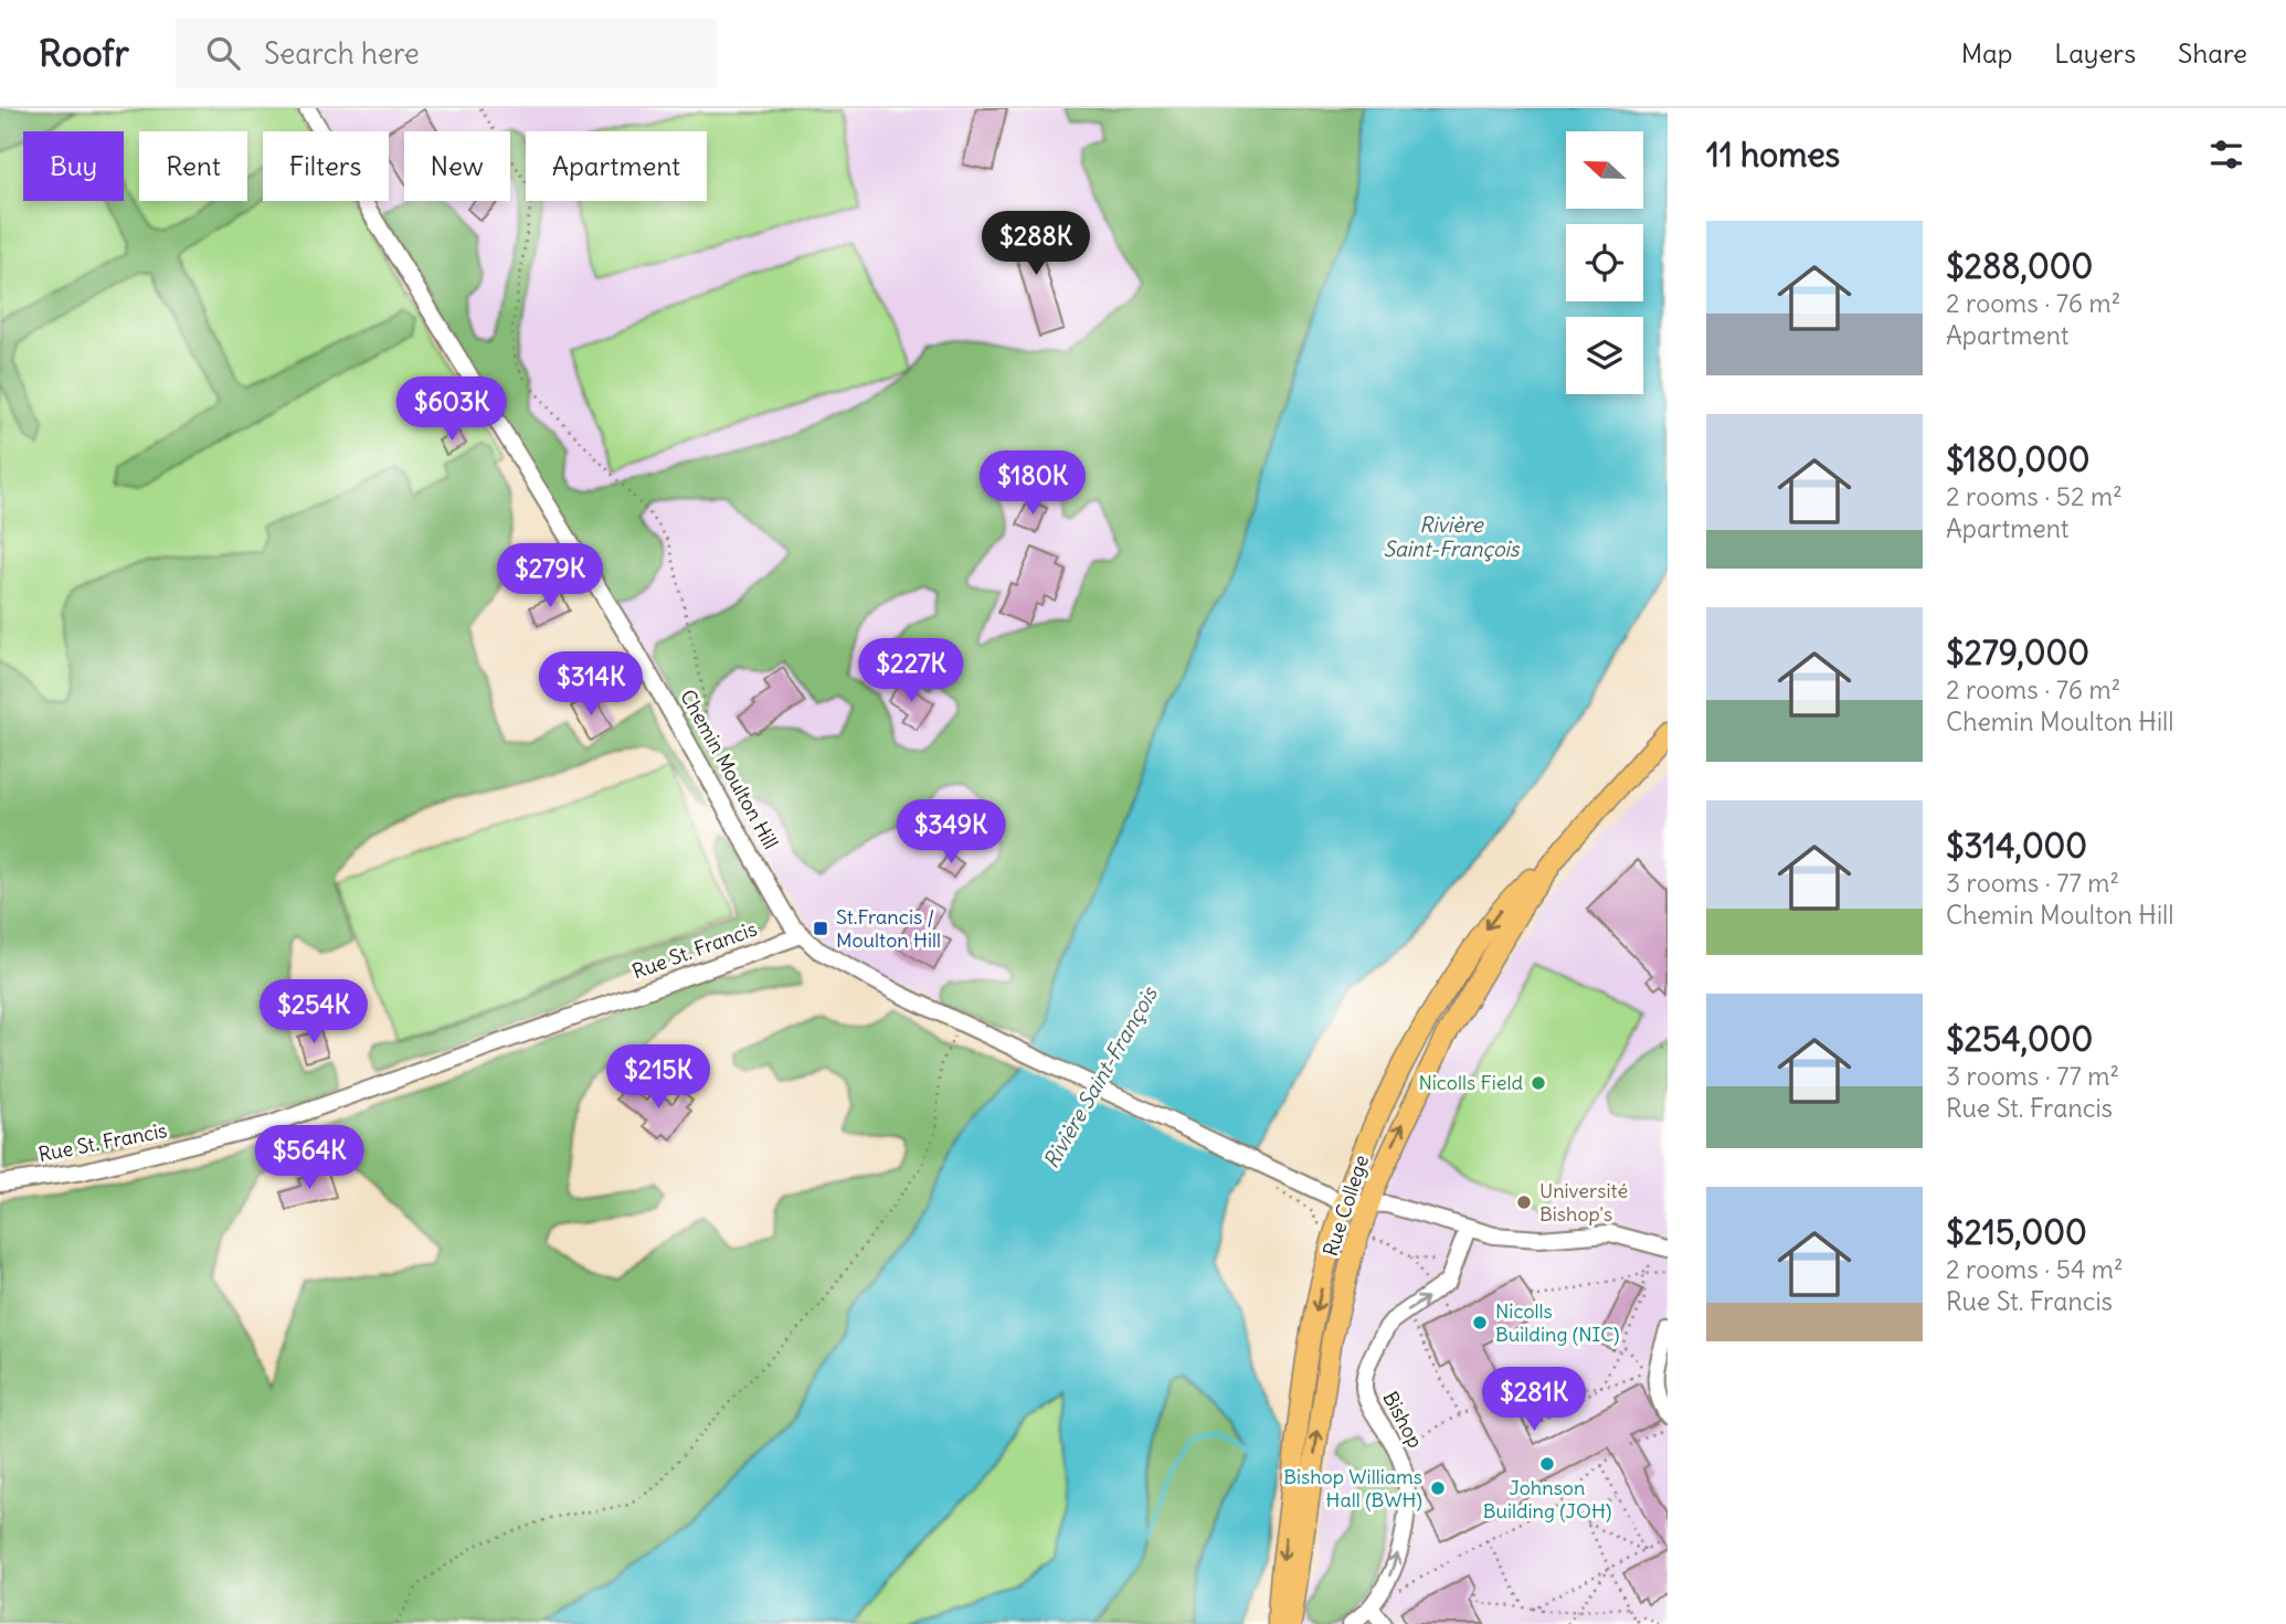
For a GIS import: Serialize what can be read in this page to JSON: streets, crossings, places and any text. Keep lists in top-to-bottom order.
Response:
{
  "streets": {
    "main road": ["Rue College"],
    "street": ["Chemin Moulton Hill", "Rue St. Francis", "Bishop"]
  },
  "crossings": [
    ["Chemin Moulton Hill", "Rue St. Francis"]
  ],
  "one_way": ["Bishop"],
  "water": ["Rivière Saint-François"],
  "places": {
    "transit": ["St.Francis / Moulton Hill"],
    "other": [
      "Nicolls Field",
      "Université Bishop's",
      "Nicolls Building (NIC)",
      "Johnson Building (JOH)",
      "Bishop Williams Hall (BWH)"
    ]
  },
  "north": "left",
  "page": {
    "header": "Roofr",
    "search": "Search here",
    "nav": ["Map", "Layers", "Share"],
    "heading": "11 homes",
    "chip": [
      "Buy",
      "Rent",
      "Filters",
      "New",
      "Apartment"
    ],
    "list": [
      {
        "name": "$288,000",
        "note": "2 rooms · 76 m² · Apartment"
      },
      {
        "name": "$180,000",
        "note": "2 rooms · 52 m² · Apartment"
      },
      {
        "name": "$279,000",
        "note": "2 rooms · 76 m² · Chemin Moulton Hill"
      },
      {
        "name": "$314,000",
        "note": "3 rooms · 77 m² · Chemin Moulton Hill"
      },
      {
        "name": "$254,000",
        "note": "3 rooms · 77 m² · Rue St. Francis"
      },
      {
        "name": "$215,000",
        "note": "2 rooms · 54 m² · Rue St. Francis"
      }
    ],
    "price": [
      "$288K",
      "$603K",
      "$180K",
      "$279K",
      "$227K",
      "$314K",
      "$349K",
      "$254K",
      "$215K",
      "$564K",
      "$281K"
    ]
  }
}
